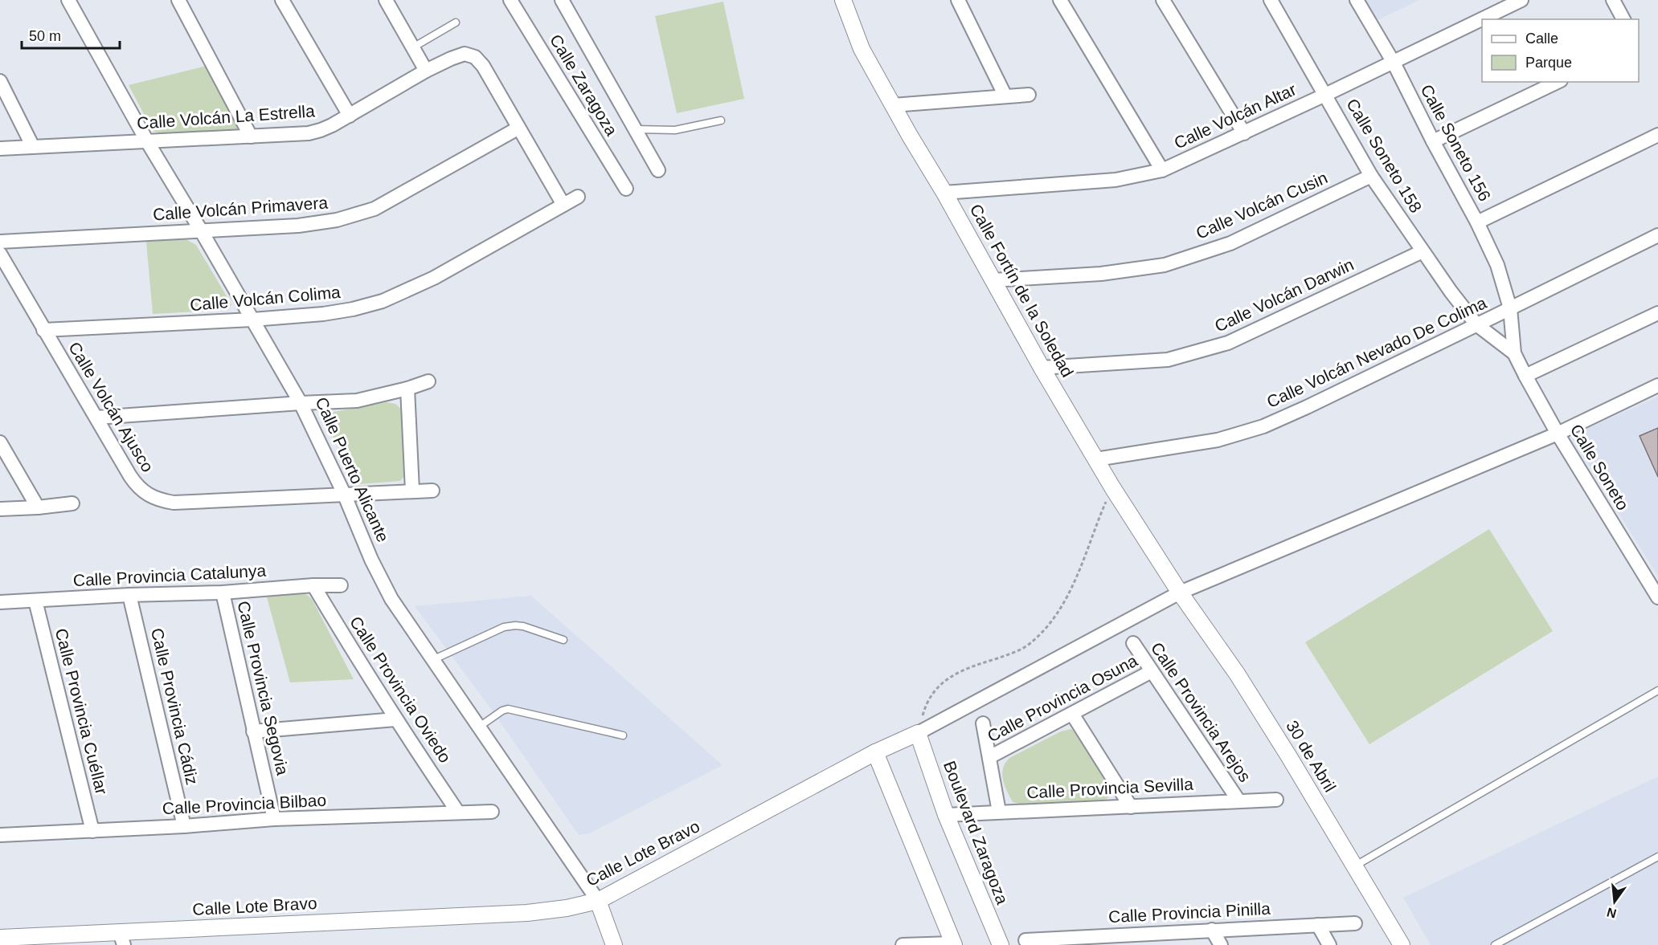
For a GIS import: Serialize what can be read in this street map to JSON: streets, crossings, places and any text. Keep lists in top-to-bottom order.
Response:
{
  "streets": {
    "street": [
      "Calle Zaragoza",
      "Calle Volcán Altar",
      "Calle Volcán La Estrella",
      "Calle Soneto 156",
      "Calle Soneto 158",
      "Calle Volcán Cusin",
      "Calle Volcán Primavera",
      "Calle Fortín de la Soledad",
      "Calle Volcán Darwin",
      "Calle Volcán Colima",
      "Calle Volcán Nevado De Colima",
      "Calle Volcán Ajusco",
      "Calle Soneto",
      "Calle Puerto Alicante",
      "Calle Provincia Catalunya",
      "Calle Provincia Segovia",
      "Calle Provincia Oviedo",
      "Calle Provincia Osuna",
      "Calle Provincia Cádiz",
      "Calle Provincia Cuéllar",
      "Calle Provincia Arejos",
      "30 de Abril",
      "Calle Provincia Sevilla",
      "Calle Provincia Bilbao",
      "Boulevard Zaragoza",
      "Calle Lote Bravo",
      "Calle Provincia Pinilla"
    ]
  },
  "crossings": [
    ["Calle Volcán Altar", "Calle Soneto 156"],
    ["Calle Volcán Altar", "Calle Soneto 158"],
    ["Calle Volcán Altar", "Calle Fortín de la Soledad"],
    ["Calle Volcán La Estrella", "Calle Volcán Primavera"],
    ["Calle Volcán La Estrella", "Calle Puerto Alicante"],
    ["Calle Soneto 156", "Calle Volcán Nevado De Colima"],
    ["Calle Soneto 156", "Calle Soneto"],
    ["Calle Soneto 158", "Calle Volcán Cusin"],
    ["Calle Soneto 158", "Calle Volcán Darwin"],
    ["Calle Soneto 158", "Calle Volcán Nevado De Colima"],
    ["Calle Soneto 158", "Calle Soneto"],
    ["Calle Volcán Cusin", "Calle Fortín de la Soledad"],
    ["Calle Volcán Primavera", "Calle Puerto Alicante"],
    ["Calle Fortín de la Soledad", "Calle Volcán Darwin"],
    ["Calle Fortín de la Soledad", "Calle Volcán Nevado De Colima"],
    ["Calle Fortín de la Soledad", "30 de Abril"],
    ["Calle Volcán Colima", "Calle Volcán Ajusco"],
    ["Calle Volcán Colima", "Calle Puerto Alicante"],
    ["Calle Volcán Nevado De Colima", "Calle Soneto"],
    ["Calle Volcán Ajusco", "Calle Puerto Alicante"],
    ["Calle Puerto Alicante", "Calle Lote Bravo"],
    ["Calle Provincia Catalunya", "Calle Provincia Segovia"],
    ["Calle Provincia Catalunya", "Calle Provincia Oviedo"],
    ["Calle Provincia Catalunya", "Calle Provincia Cádiz"],
    ["Calle Provincia Catalunya", "Calle Provincia Cuéllar"],
    ["Calle Provincia Segovia", "Calle Provincia Bilbao"],
    ["Calle Provincia Oviedo", "Calle Provincia Bilbao"],
    ["Calle Provincia Osuna", "Calle Provincia Arejos"],
    ["Calle Provincia Cádiz", "Calle Provincia Bilbao"],
    ["Calle Provincia Cuéllar", "Calle Provincia Bilbao"],
    ["Calle Provincia Arejos", "Calle Provincia Sevilla"],
    ["Calle Provincia Sevilla", "Boulevard Zaragoza"],
    ["Boulevard Zaragoza", "Calle Lote Bravo"]
  ],
  "legend": ["Calle", "Parque"],
  "scale_bar": "50 m",
  "north": "bottom"
}
